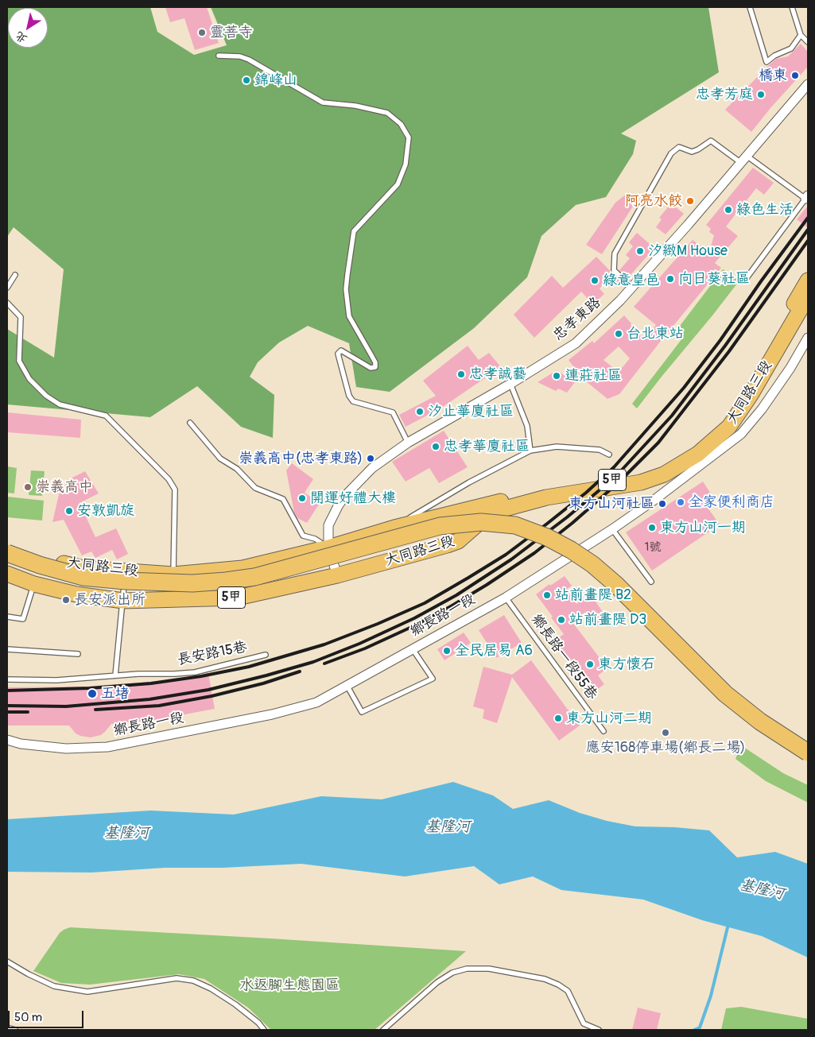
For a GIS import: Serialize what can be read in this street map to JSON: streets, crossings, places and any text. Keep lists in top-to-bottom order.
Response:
{
  "streets": {
    "main road": ["大同路三段", "5甲"],
    "street": ["忠孝東路", "鄉長路一段"],
    "lane": ["長安路15巷", "鄉長路一段55巷"]
  },
  "crossings": [
    ["忠孝東路", "大同路三段"],
    ["鄉長路一段", "鄉長路一段55巷"]
  ],
  "water": ["基隆河"],
  "parks": ["水返腳生態園區"],
  "places": [
    "靈菩寺",
    "橋東",
    "錦峰山",
    "忠孝芳庭",
    "阿亮水餃",
    "綠色生活",
    "汐緻M House",
    "向日葵社區",
    "綠意皇邑",
    "台北東站",
    "忠孝誠藝",
    "連莊社區",
    "汐止華廈社區",
    "忠孝華廈社區",
    "崇義高中(忠孝東路)",
    "崇義高中",
    "開運好禮大樓",
    "全家便利商店",
    "東方山河社區",
    "安敦凱旋",
    "東方山河一期",
    "站前畫隄 B2",
    "長安派出所",
    "站前畫隄 D3",
    "全民居易 A6",
    "東方懷石",
    "五堵",
    "東方山河二期",
    "應安168停車場(鄉長二場)"
  ],
  "house_numbers": ["1號"],
  "scale_bar": "50 m",
  "north": "bottom left"
}
